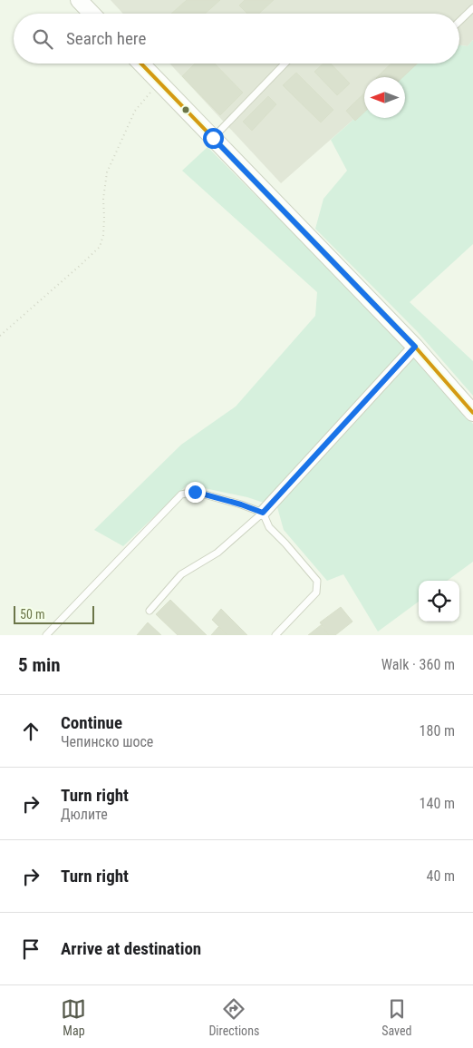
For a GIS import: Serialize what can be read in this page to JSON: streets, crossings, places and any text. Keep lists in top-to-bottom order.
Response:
{
  "scale_bar": "50 m",
  "north": "left",
  "page": {
    "search": "Search here",
    "scale": "50 m",
    "heading": ["5 min", "Walk · 360 m"],
    "list": [
      ["Continue", "Чепинско шосе", "180 m"],
      ["Turn right", "Дюлите", "140 m"],
      ["Turn right", "40 m"],
      "Arrive at destination"
    ],
    "nav": ["Map", "Directions", "Saved"]
  }
}
